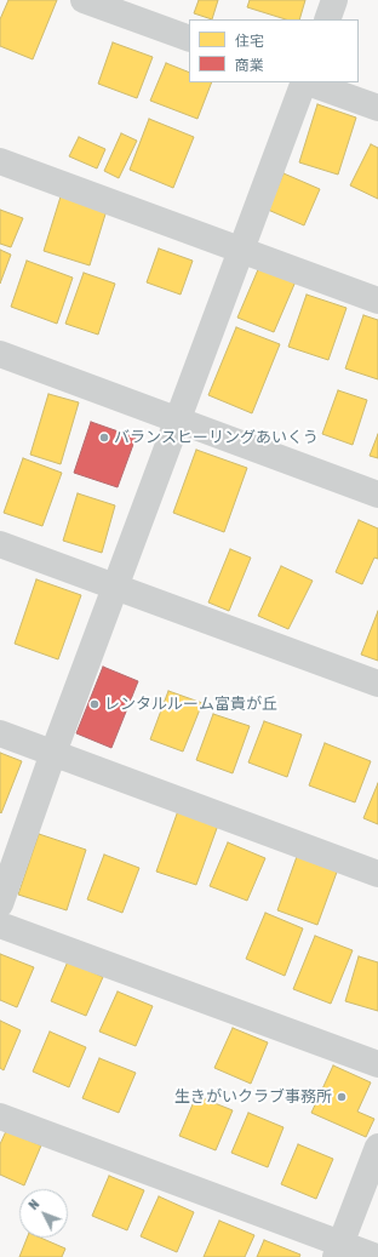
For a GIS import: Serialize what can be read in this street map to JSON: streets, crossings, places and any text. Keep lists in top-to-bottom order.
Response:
{
  "places": ["バランスヒーリングあいくう", "レンタルルーム富貴が丘", "生きがいクラブ事務所"],
  "legend": ["住宅", "商業"],
  "north": "top left"
}
